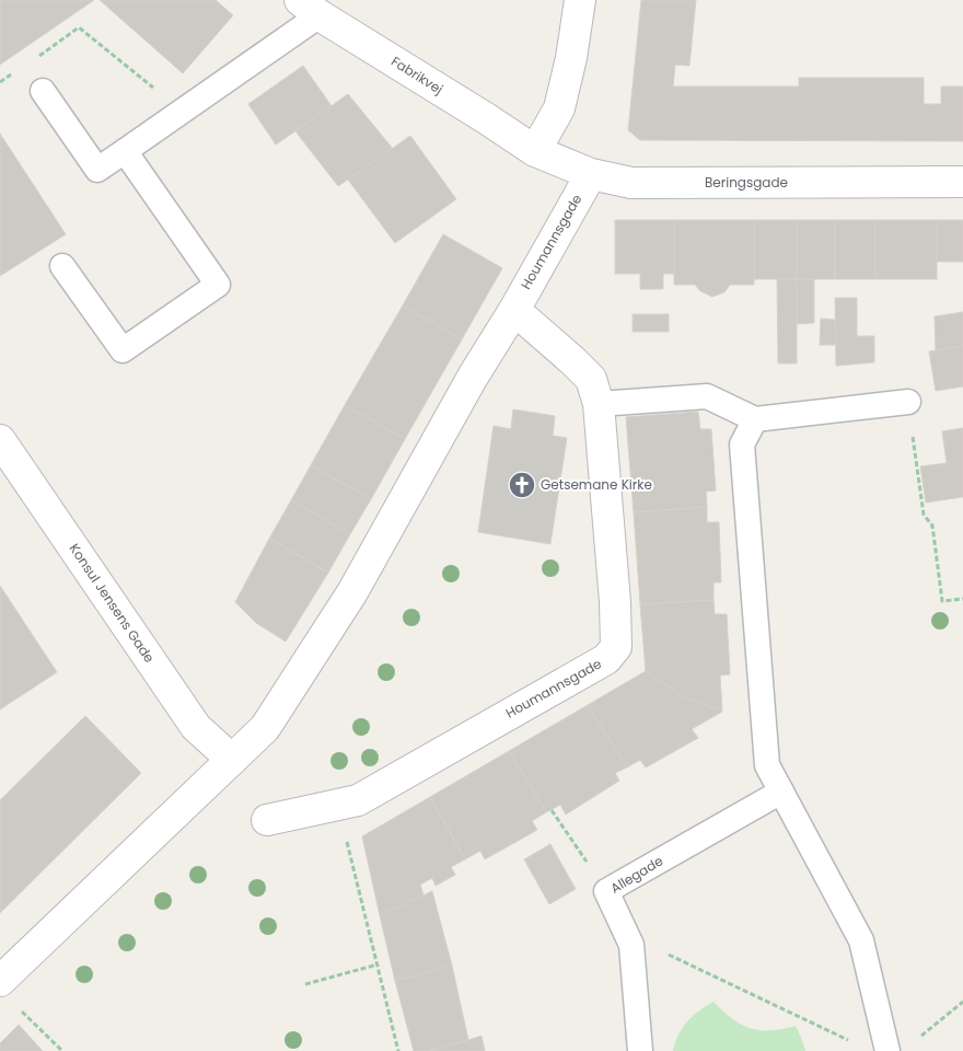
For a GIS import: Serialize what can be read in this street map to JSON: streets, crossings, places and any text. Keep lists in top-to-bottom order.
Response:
{
  "streets": {
    "street": [
      "Fabrikvej",
      "Beringsgade",
      "Houmannsgade",
      "Konsul Jensens Gade"
    ],
    "lane": ["Allegade"]
  },
  "crossings": [
    ["Fabrikvej", "Beringsgade"],
    ["Beringsgade", "Houmannsgade"],
    ["Houmannsgade", "Konsul Jensens Gade"]
  ],
  "places": {
    "church": ["Getsemane Kirke"]
  }
}
